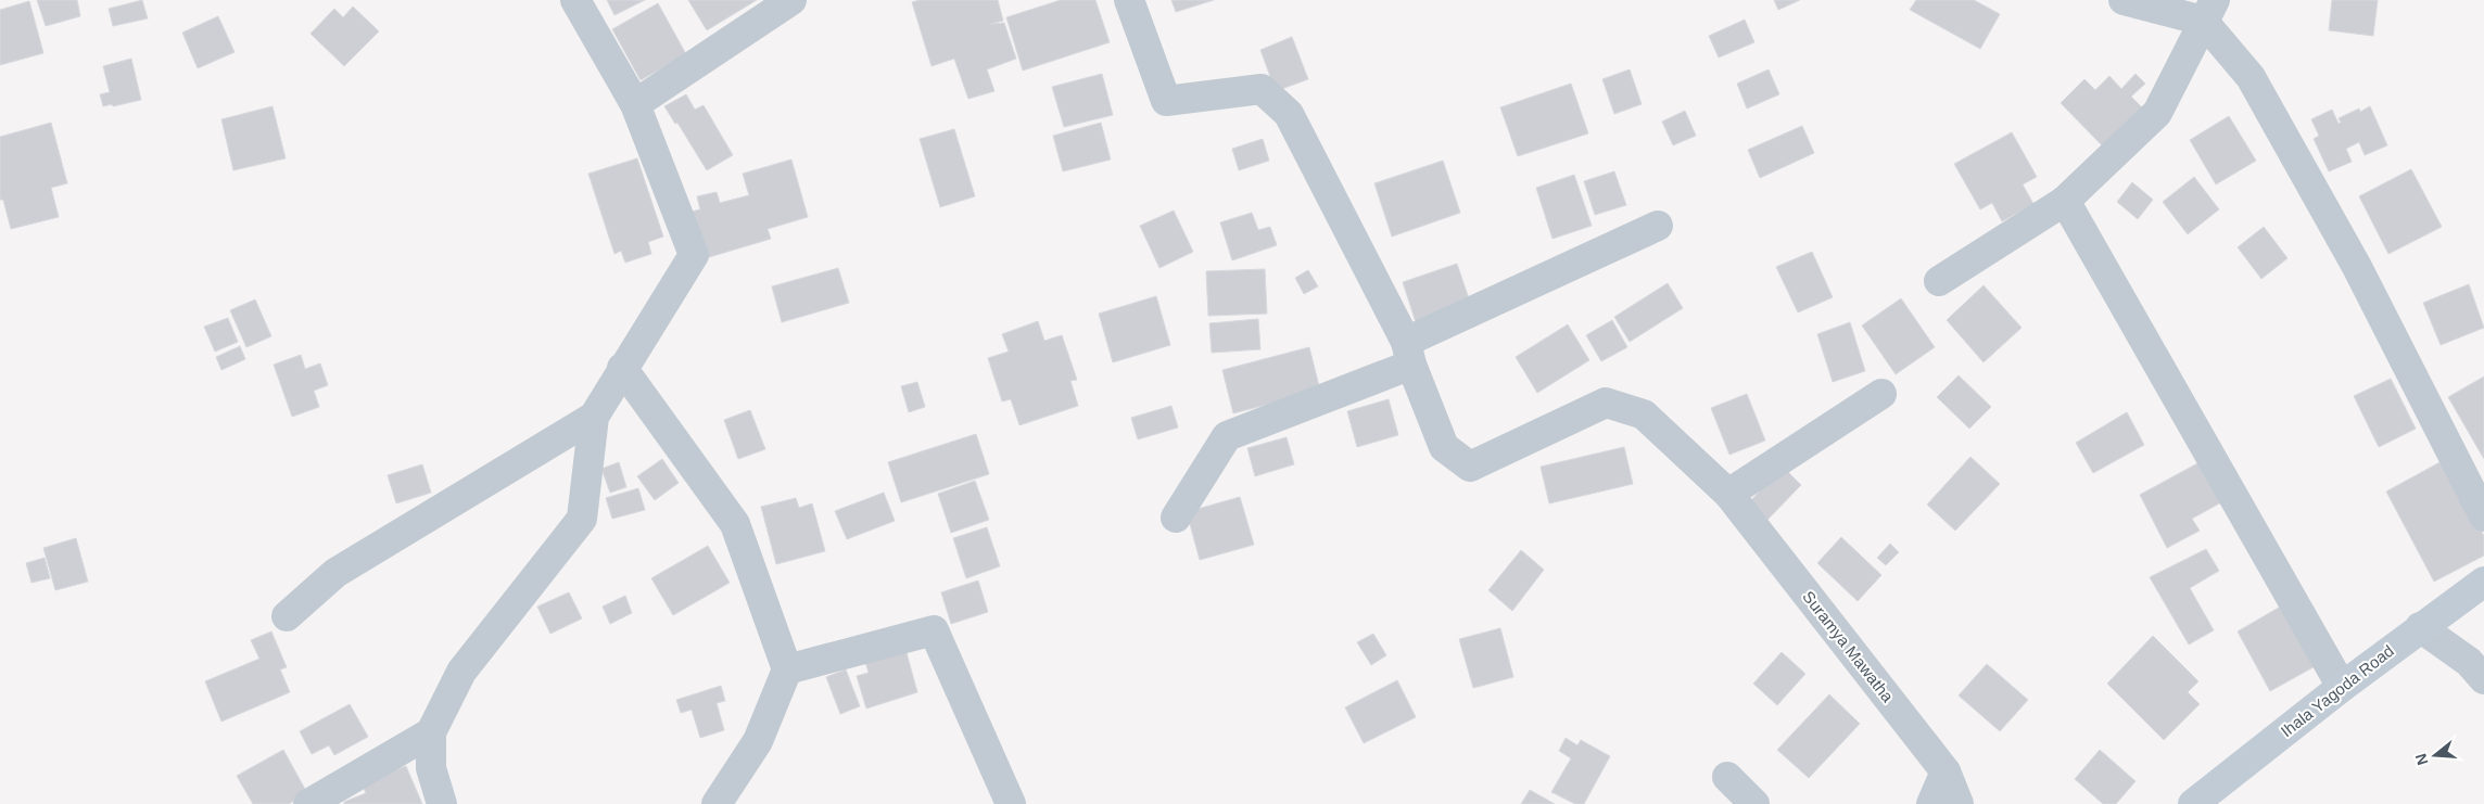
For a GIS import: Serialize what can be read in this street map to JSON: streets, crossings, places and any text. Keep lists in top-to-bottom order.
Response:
{
  "streets": {
    "street": ["Suramya Mawatha", "Ihala Yagoda Road"]
  },
  "north": "left"
}
